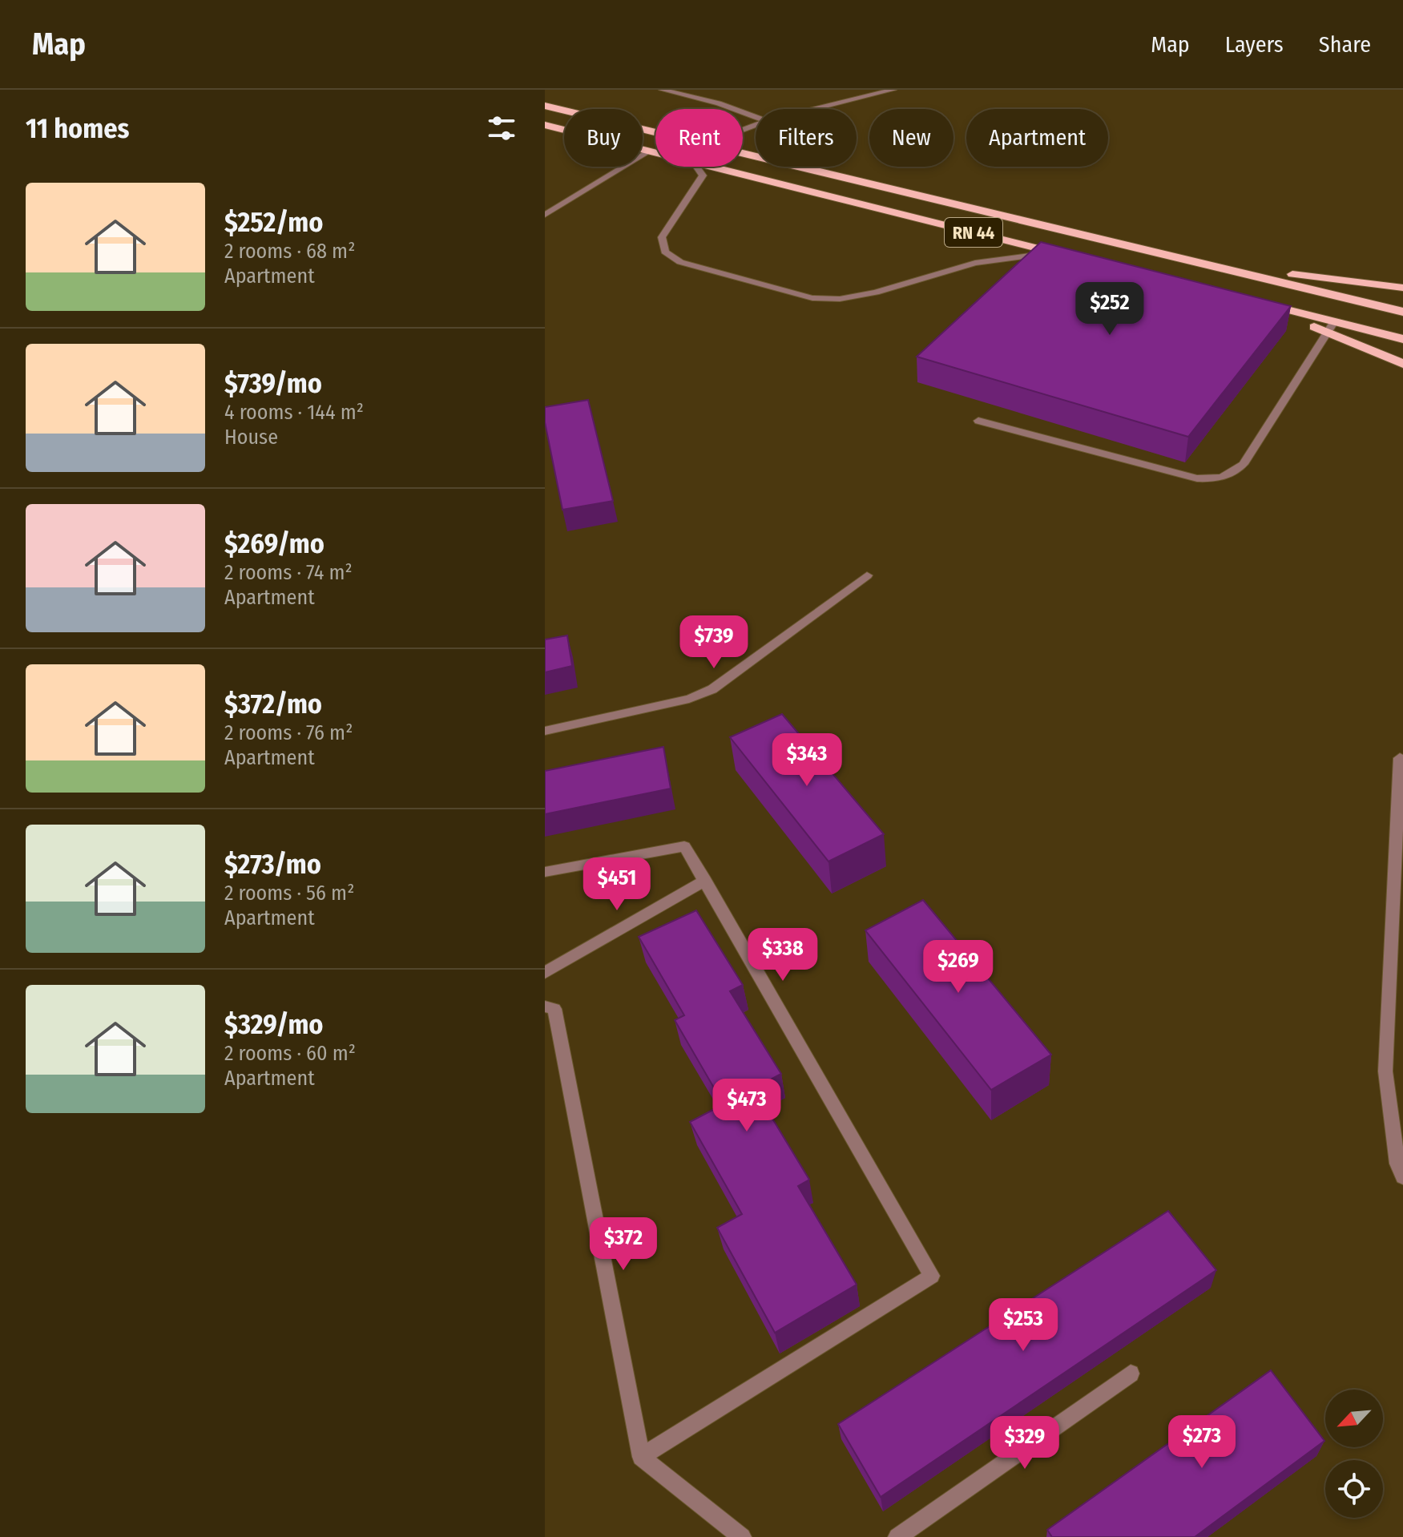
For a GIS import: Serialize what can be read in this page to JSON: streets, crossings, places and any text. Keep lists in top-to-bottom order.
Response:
{
  "streets": {
    "highway": ["RN 44"]
  },
  "north": "bottom left",
  "page": {
    "header": "Map",
    "nav": ["Map", "Layers", "Share"],
    "heading": "11 homes",
    "chip": [
      "Buy",
      "Rent",
      "Filters",
      "New",
      "Apartment"
    ],
    "list": [
      {
        "name": "$252/mo",
        "note": "2 rooms · 68 m² · Apartment"
      },
      {
        "name": "$739/mo",
        "note": "4 rooms · 144 m² · House"
      },
      {
        "name": "$269/mo",
        "note": "2 rooms · 74 m² · Apartment"
      },
      {
        "name": "$372/mo",
        "note": "2 rooms · 76 m² · Apartment"
      },
      {
        "name": "$273/mo",
        "note": "2 rooms · 56 m² · Apartment"
      },
      {
        "name": "$329/mo",
        "note": "2 rooms · 60 m² · Apartment"
      }
    ],
    "price": [
      "$252",
      "$739",
      "$343",
      "$451",
      "$338",
      "$269",
      "$473",
      "$372",
      "$253",
      "$273",
      "$329"
    ]
  }
}
